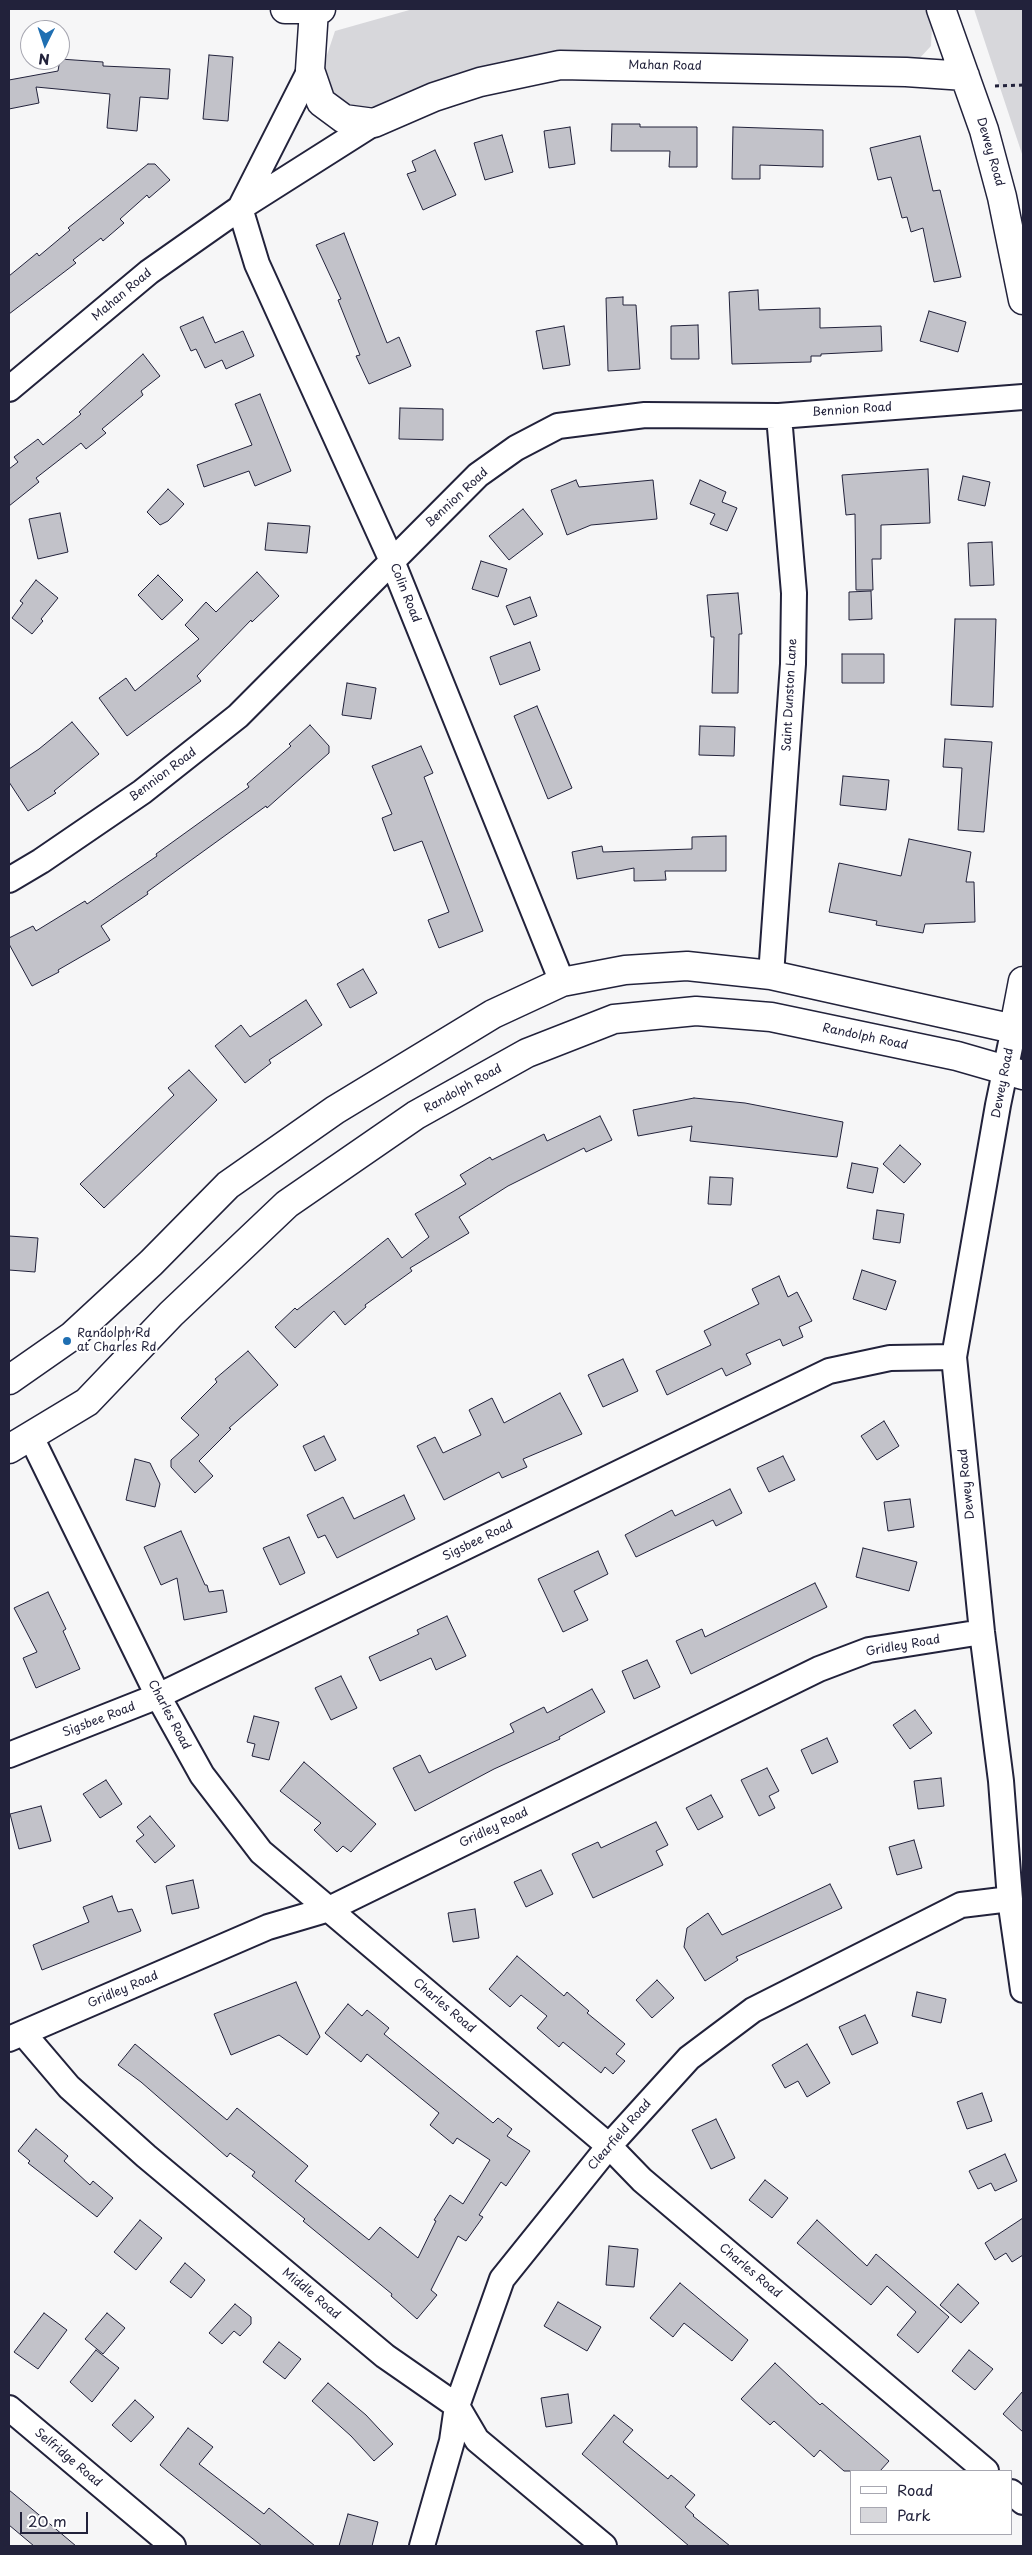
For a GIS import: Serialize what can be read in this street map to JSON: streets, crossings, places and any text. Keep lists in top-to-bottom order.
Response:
{
  "streets": {
    "main road": ["Mahan Road", "Dewey Road", "Randolph Road"],
    "street": [
      "Bennion Road",
      "Colin Road",
      "Saint Dunston Lane",
      "Sigsbee Road",
      "Gridley Road",
      "Charles Road",
      "Clearfield Road",
      "Middle Road",
      "Selfridge Road"
    ]
  },
  "crossings": [
    ["Mahan Road", "Dewey Road"],
    ["Mahan Road", "Colin Road"],
    ["Dewey Road", "Randolph Road"],
    ["Dewey Road", "Sigsbee Road"],
    ["Dewey Road", "Gridley Road"],
    ["Dewey Road", "Clearfield Road"],
    ["Bennion Road", "Colin Road"],
    ["Bennion Road", "Saint Dunston Lane"],
    ["Randolph Road", "Charles Road"],
    ["Sigsbee Road", "Charles Road"],
    ["Gridley Road", "Charles Road"],
    ["Gridley Road", "Middle Road"],
    ["Charles Road", "Clearfield Road"],
    ["Clearfield Road", "Middle Road"]
  ],
  "places": ["Randolph Rd at Charles Rd"],
  "legend": ["Road", "Park"],
  "scale_bar": "20 m",
  "north": "bottom"
}
